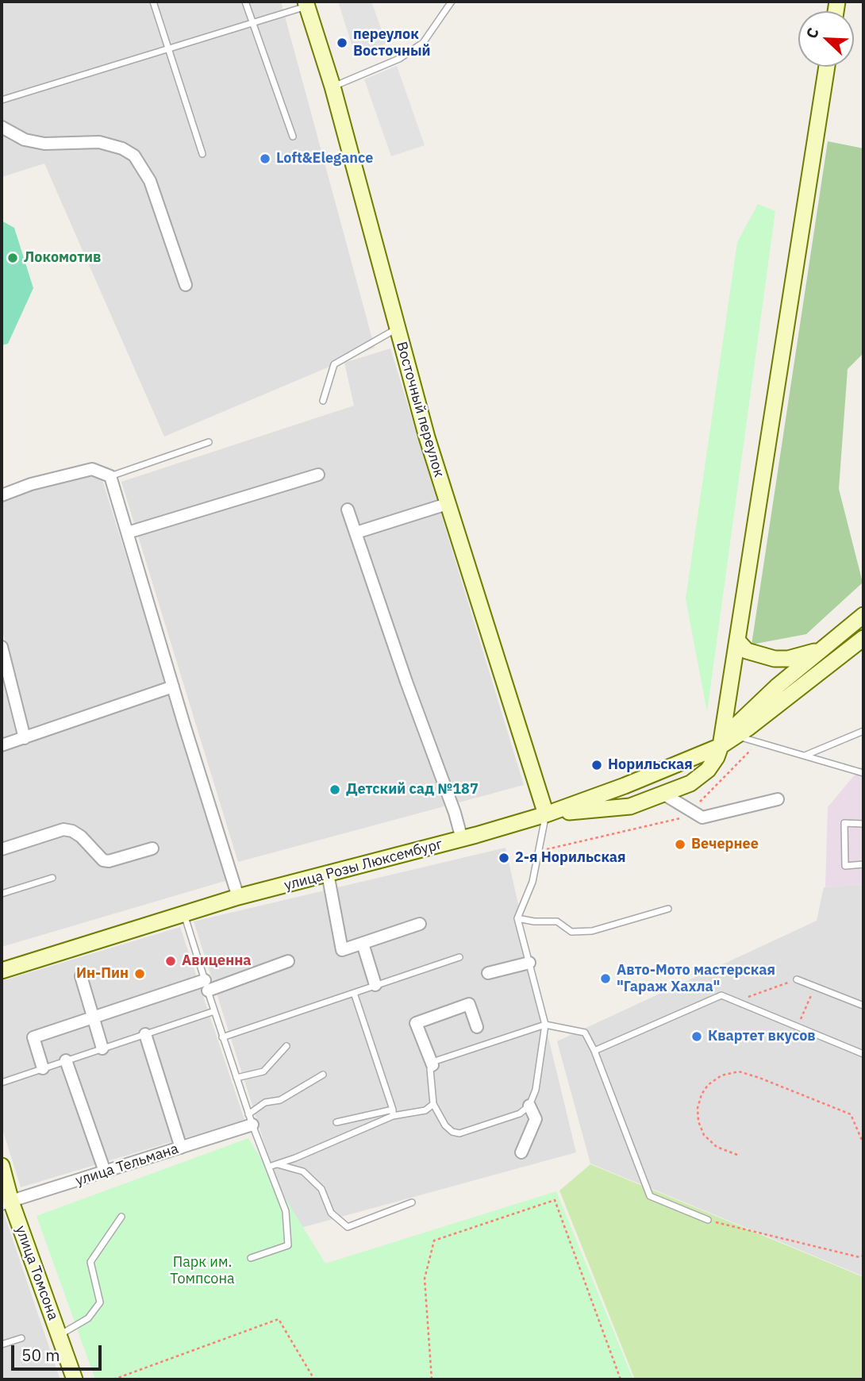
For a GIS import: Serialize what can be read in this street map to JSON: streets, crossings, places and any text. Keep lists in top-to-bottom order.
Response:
{
  "streets": {
    "main road": ["Восточный переулок", "улица Розы Люксембург", "улица Томсона"],
    "street": ["улица Тельмана"]
  },
  "crossings": [
    ["Восточный переулок", "улица Розы Люксембург"],
    ["улица Тельмана", "улица Томсона"]
  ],
  "parks": ["Парк им. Томпсона"],
  "places": [
    "переулок Восточный",
    "Loft&Elegance",
    "Локомотив",
    "Норильская",
    "Детский сад №187",
    "Вечернее",
    "2-я Норильская",
    "Авиценна",
    "Ин-Пин",
    "Авто-Мото мастерская \"Гараж Хахла\"",
    "Квартет вкусов"
  ],
  "scale_bar": "50 m",
  "north": "top left"
}
